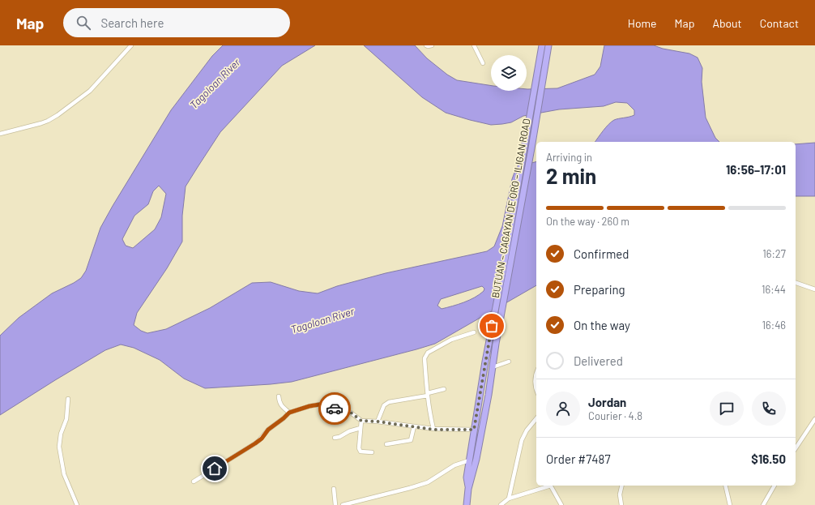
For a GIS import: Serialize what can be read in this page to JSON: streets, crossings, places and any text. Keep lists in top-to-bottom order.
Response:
{
  "streets": {
    "highway": ["BUTUAN – CAGAYAN DE ORO – ILIGAN ROAD"]
  },
  "water": ["Tagoloan River"],
  "page": {
    "header": "Map",
    "search": "Search here",
    "nav": [
      "Home",
      "Map",
      "About",
      "Contact"
    ],
    "heading": ["2 min", "Arriving in", "16:56–17:01"],
    "panel": [
      "Jordan",
      "Courier · 4.8",
      "Order #7487",
      "$16.50"
    ],
    "bar": "On the way · 260 m",
    "list": [
      ["Confirmed", "16:27"],
      ["Preparing", "16:44"],
      ["On the way", "16:46"],
      "Delivered"
    ]
  }
}
